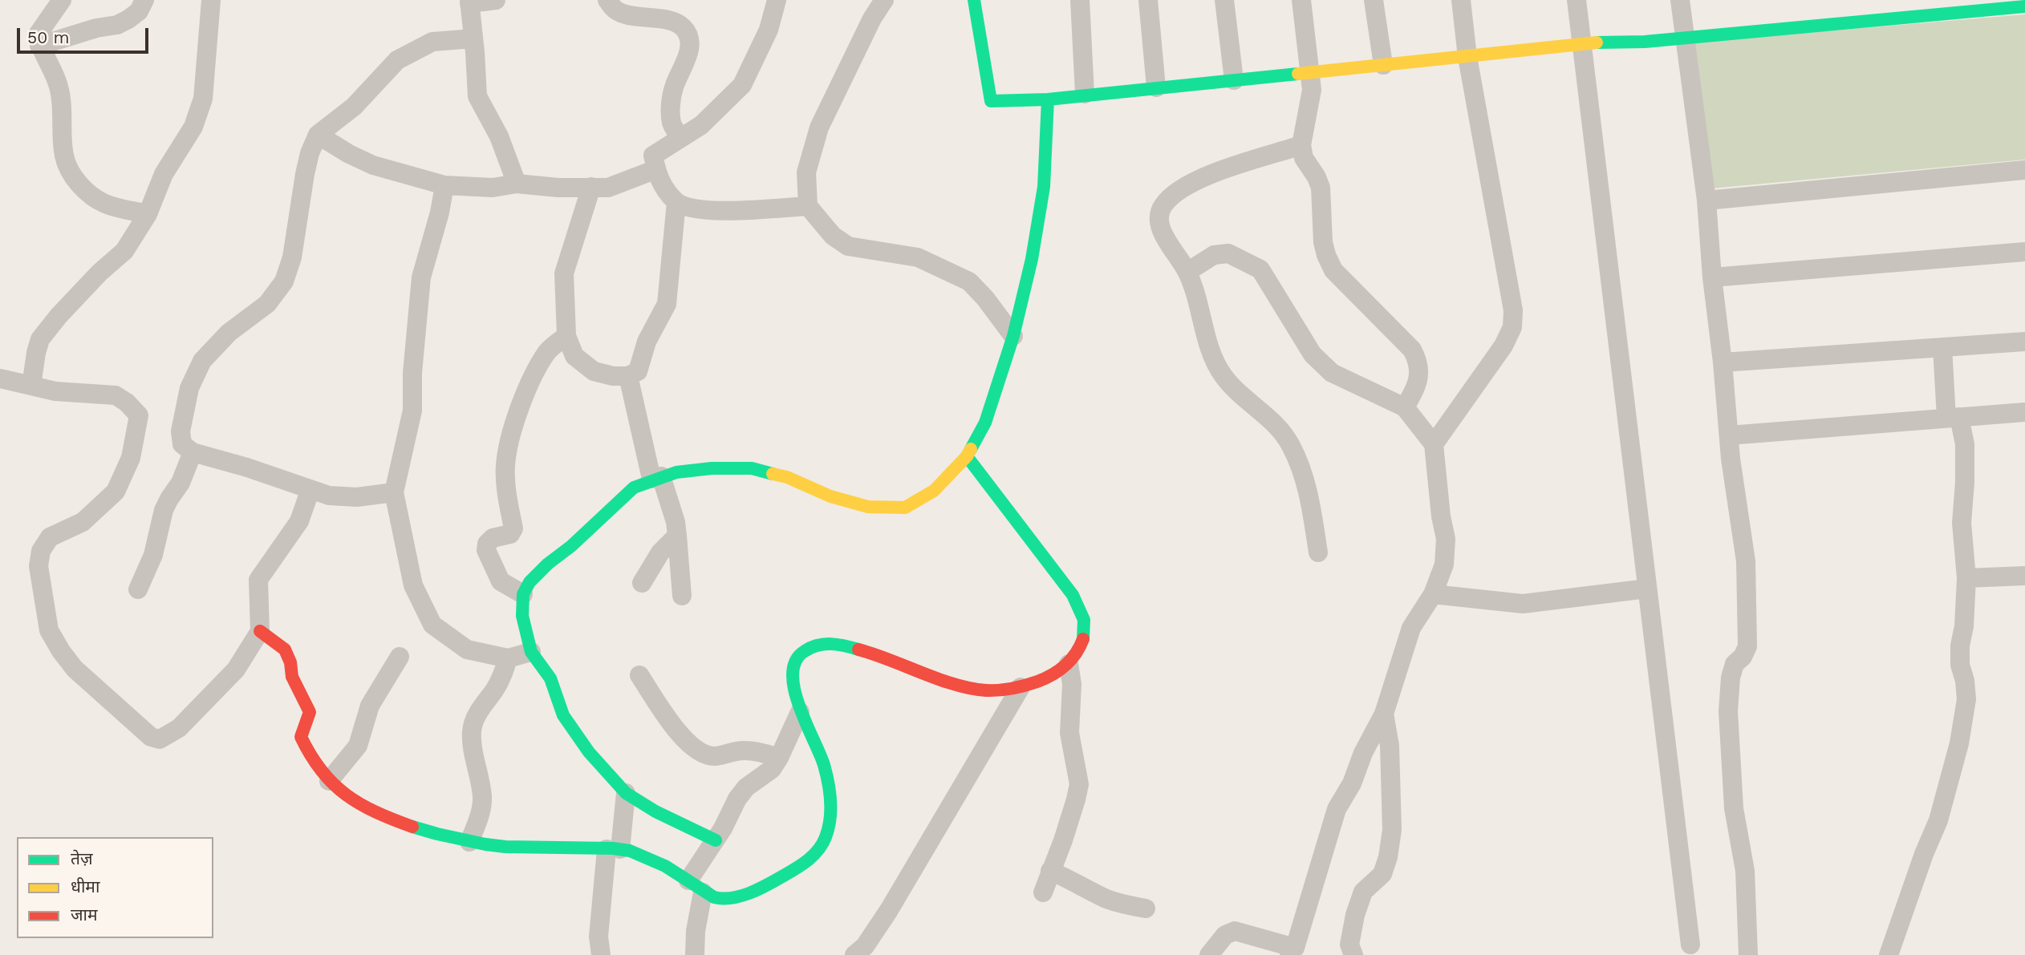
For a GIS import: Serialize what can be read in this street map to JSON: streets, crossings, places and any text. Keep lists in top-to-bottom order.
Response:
{
  "legend": ["तेज़", "धीमा", "जाम"],
  "scale_bar": "50 m"
}
